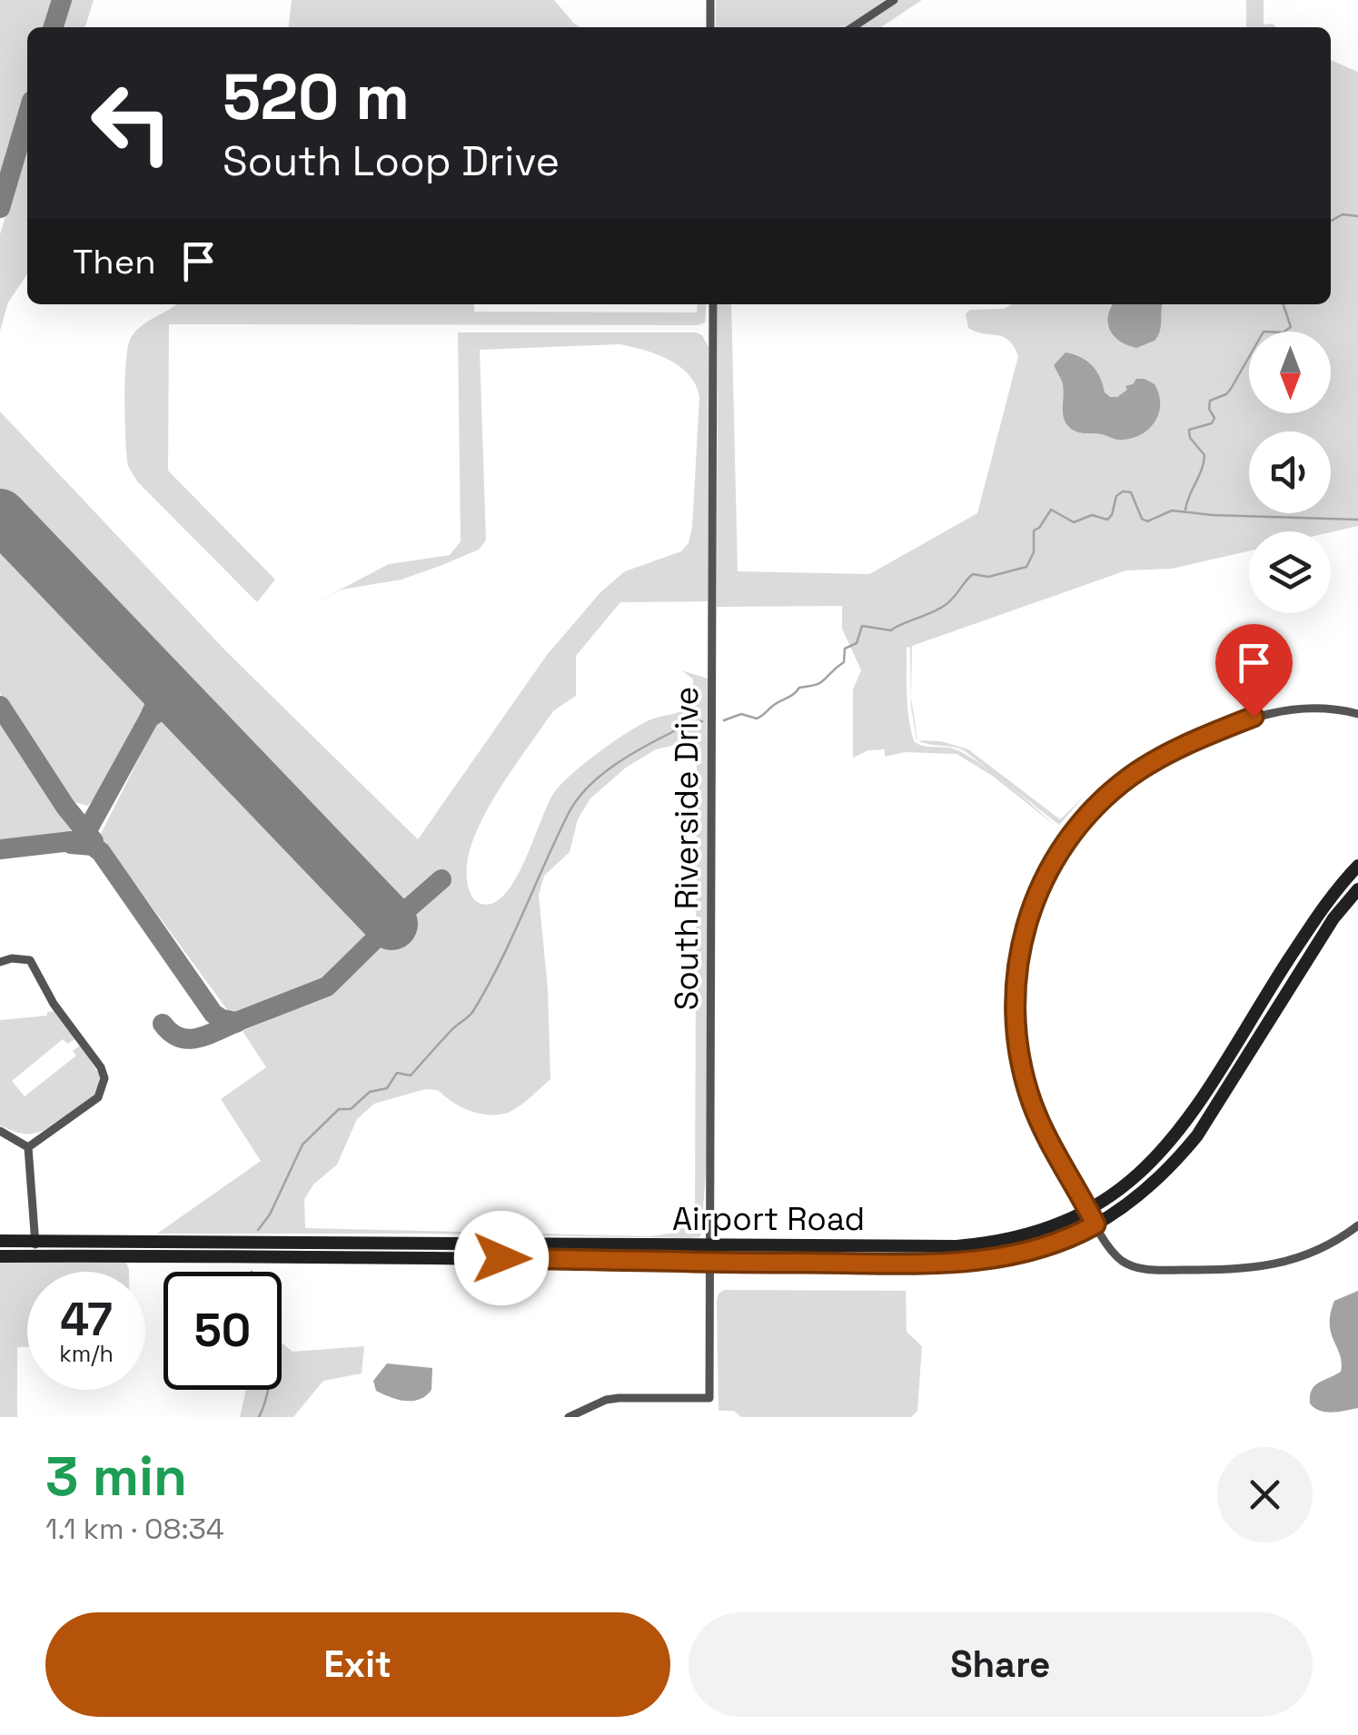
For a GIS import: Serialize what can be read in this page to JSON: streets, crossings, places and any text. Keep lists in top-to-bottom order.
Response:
{
  "streets": {
    "main road": ["Airport Road"],
    "street": ["South Riverside Drive"]
  },
  "crossings": [
    ["South Riverside Drive", "Airport Road"]
  ],
  "north": "bottom",
  "page": {
    "turn": ["520 m", "South Loop Drive"],
    "then": "Then",
    "speed": "47 km/h",
    "limit": "50",
    "heading": ["3 min", "1.1 km · 08:34"],
    "buttons": ["Exit", "Share"]
  }
}
